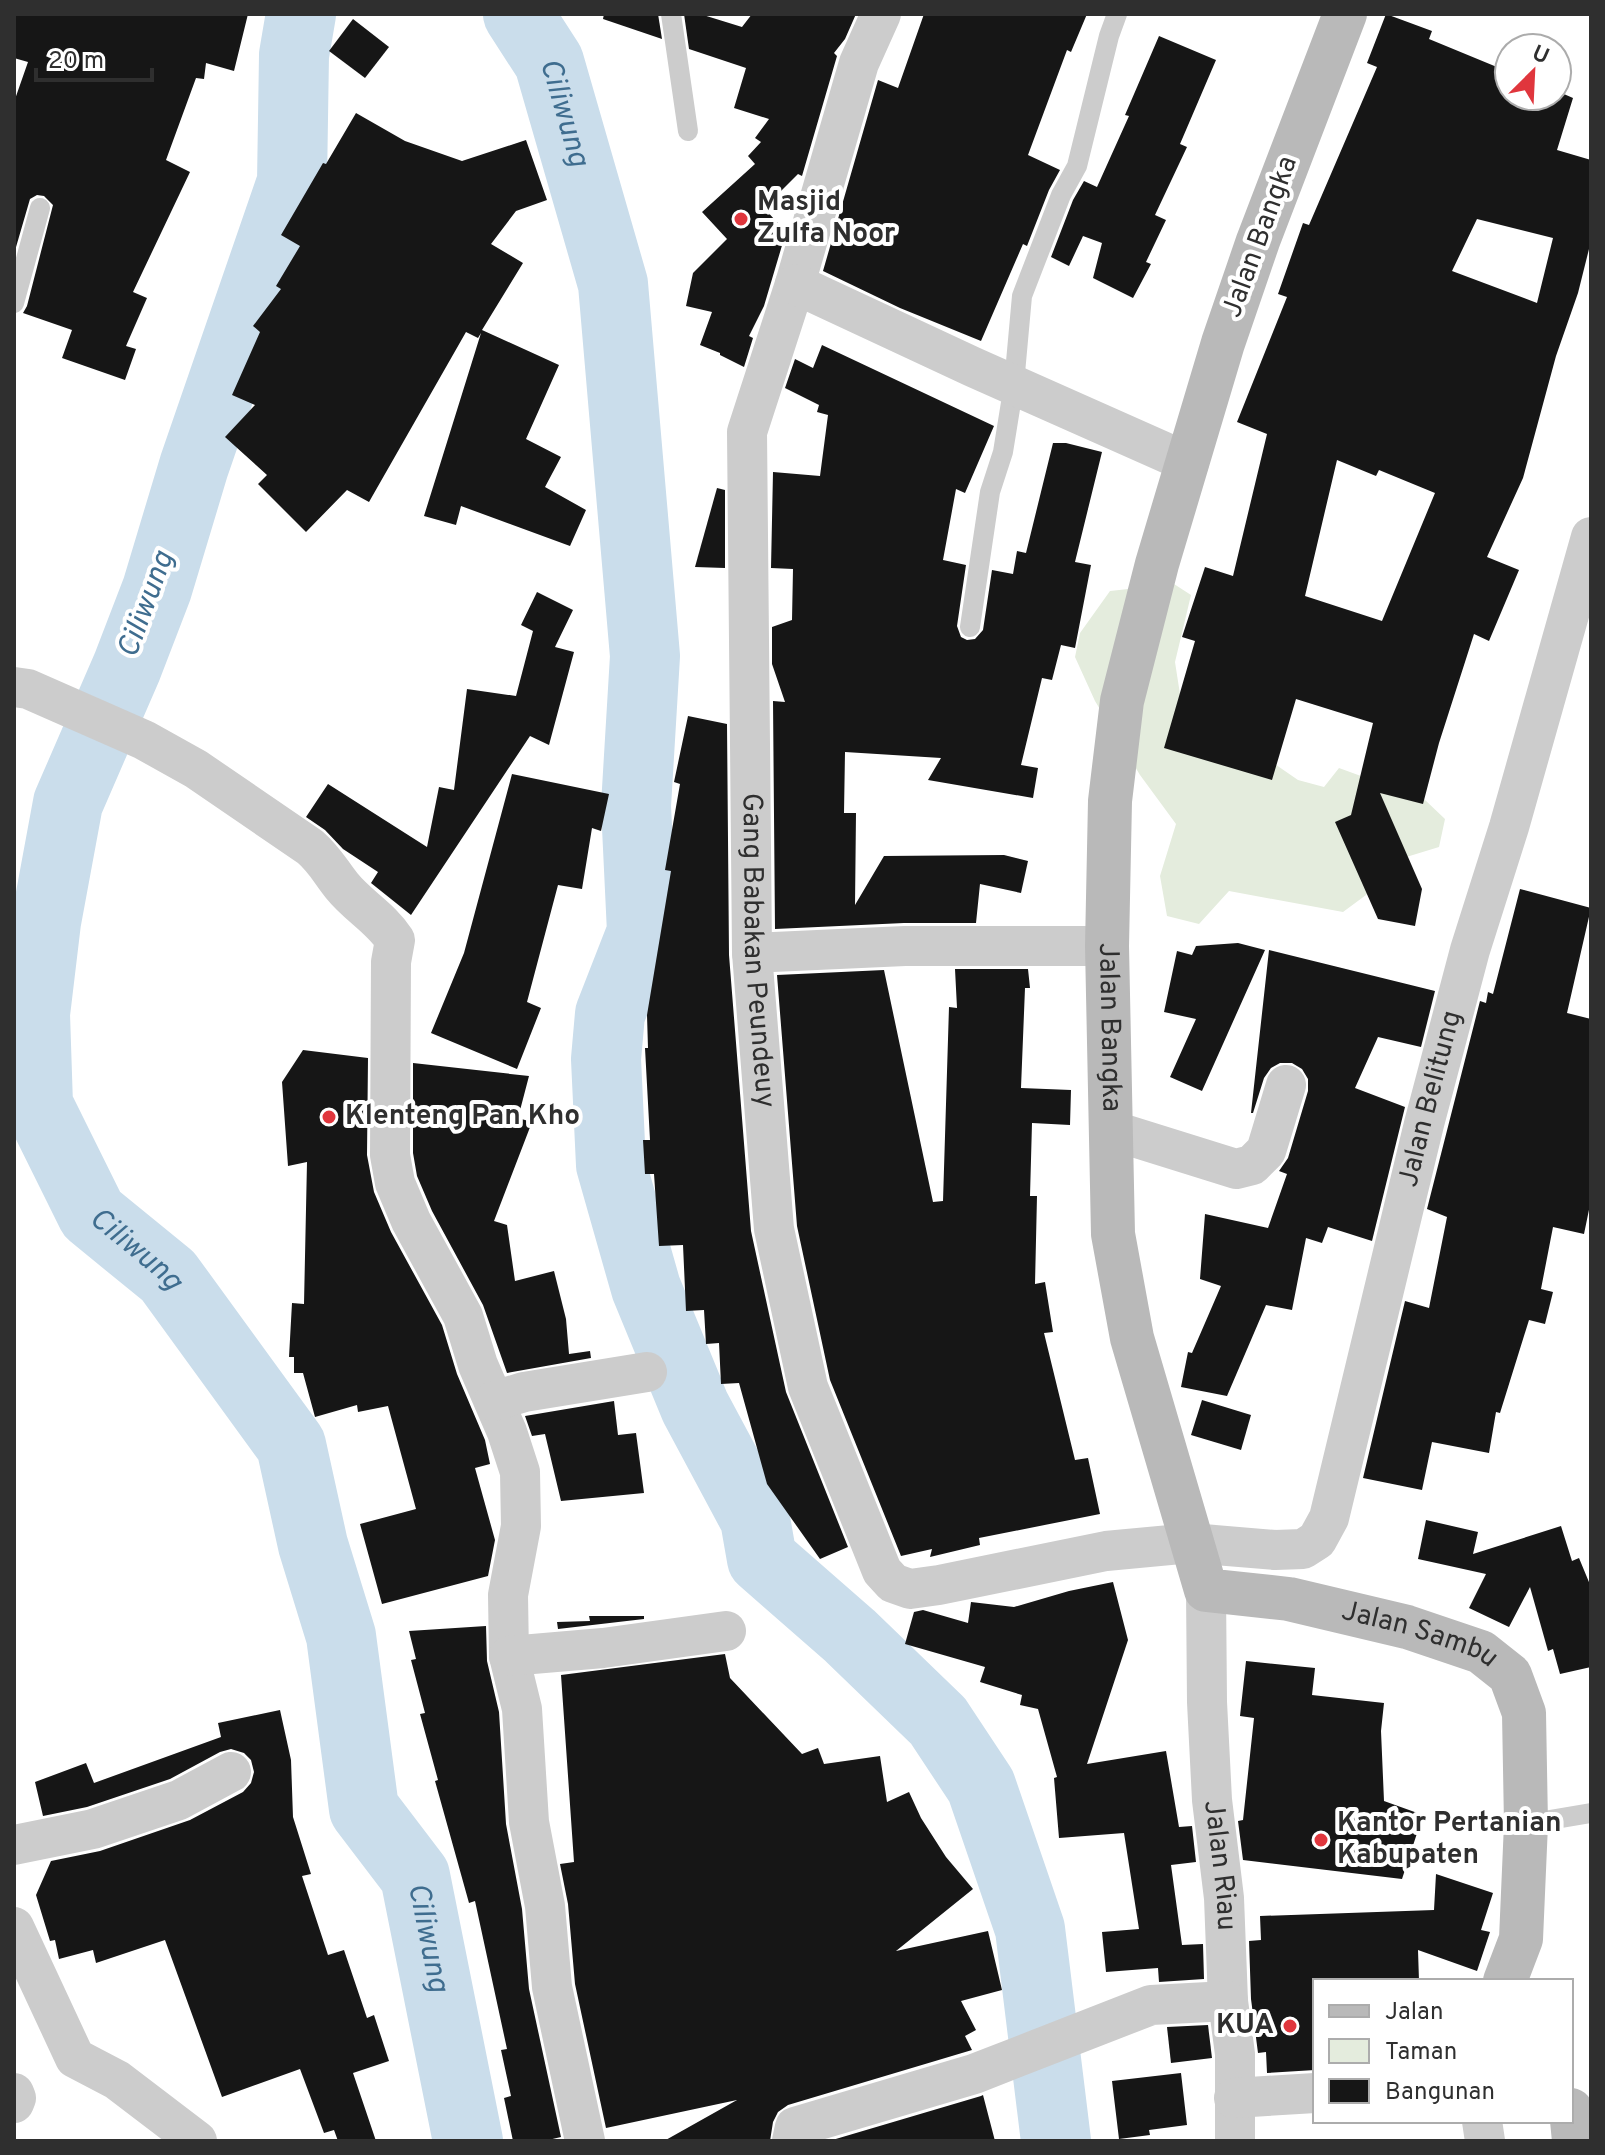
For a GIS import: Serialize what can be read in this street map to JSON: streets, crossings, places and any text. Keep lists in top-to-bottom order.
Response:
{
  "streets": {
    "street": [
      "Jalan Bangka",
      "Gang Babakan Peundeuy",
      "Jalan Belitung",
      "Jalan Sambu",
      "Jalan Riau"
    ]
  },
  "crossings": [
    ["Jalan Bangka", "Gang Babakan Peundeuy"],
    ["Jalan Bangka", "Jalan Belitung"],
    ["Jalan Bangka", "Jalan Sambu"],
    ["Jalan Bangka", "Jalan Riau"],
    ["Gang Babakan Peundeuy", "Jalan Belitung"],
    ["Jalan Sambu", "Jalan Riau"]
  ],
  "water": ["Ciliwung"],
  "places": [
    "Masjid Zulfa Noor",
    "Klenteng Pan Kho",
    "Kantor Pertanian Kabupaten",
    "KUA"
  ],
  "legend": ["Jalan", "Taman", "Bangunan"],
  "scale_bar": "20 m",
  "north": "top right"
}
